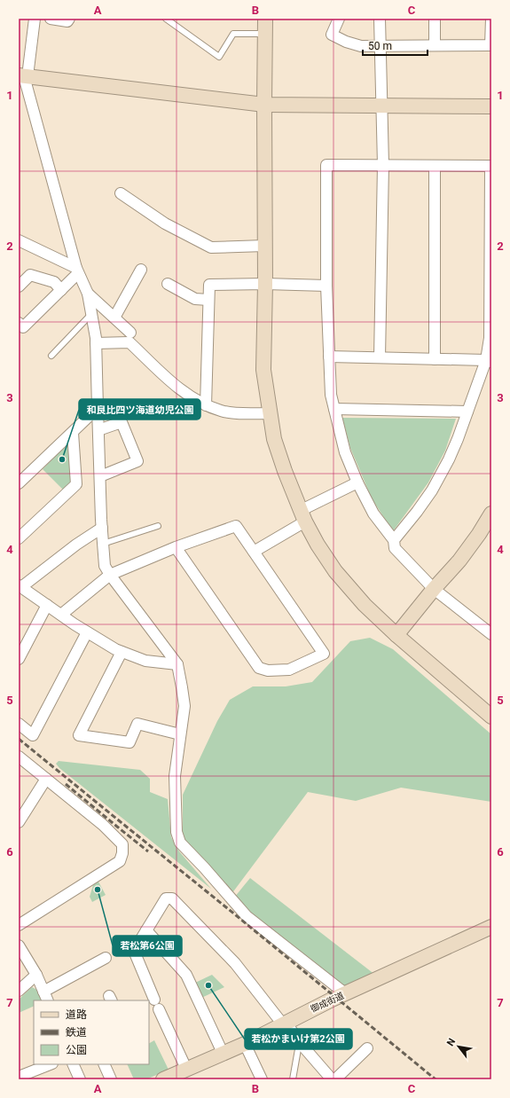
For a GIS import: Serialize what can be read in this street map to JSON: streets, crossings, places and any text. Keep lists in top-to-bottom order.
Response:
{
  "streets": {
    "street": ["御成街道"]
  },
  "places": ["和良比四ツ海道幼児公園", "若松第6公園", "若松かまいけ第2公園"],
  "legend": ["道路", "鉄道", "公園"],
  "scale_bar": "50 m",
  "north": "top left",
  "grid": {
    "columns": ["A", "B", "C"],
    "rows": [
      "1",
      "2",
      "3",
      "4",
      "5",
      "6",
      "7"
    ]
  }
}
